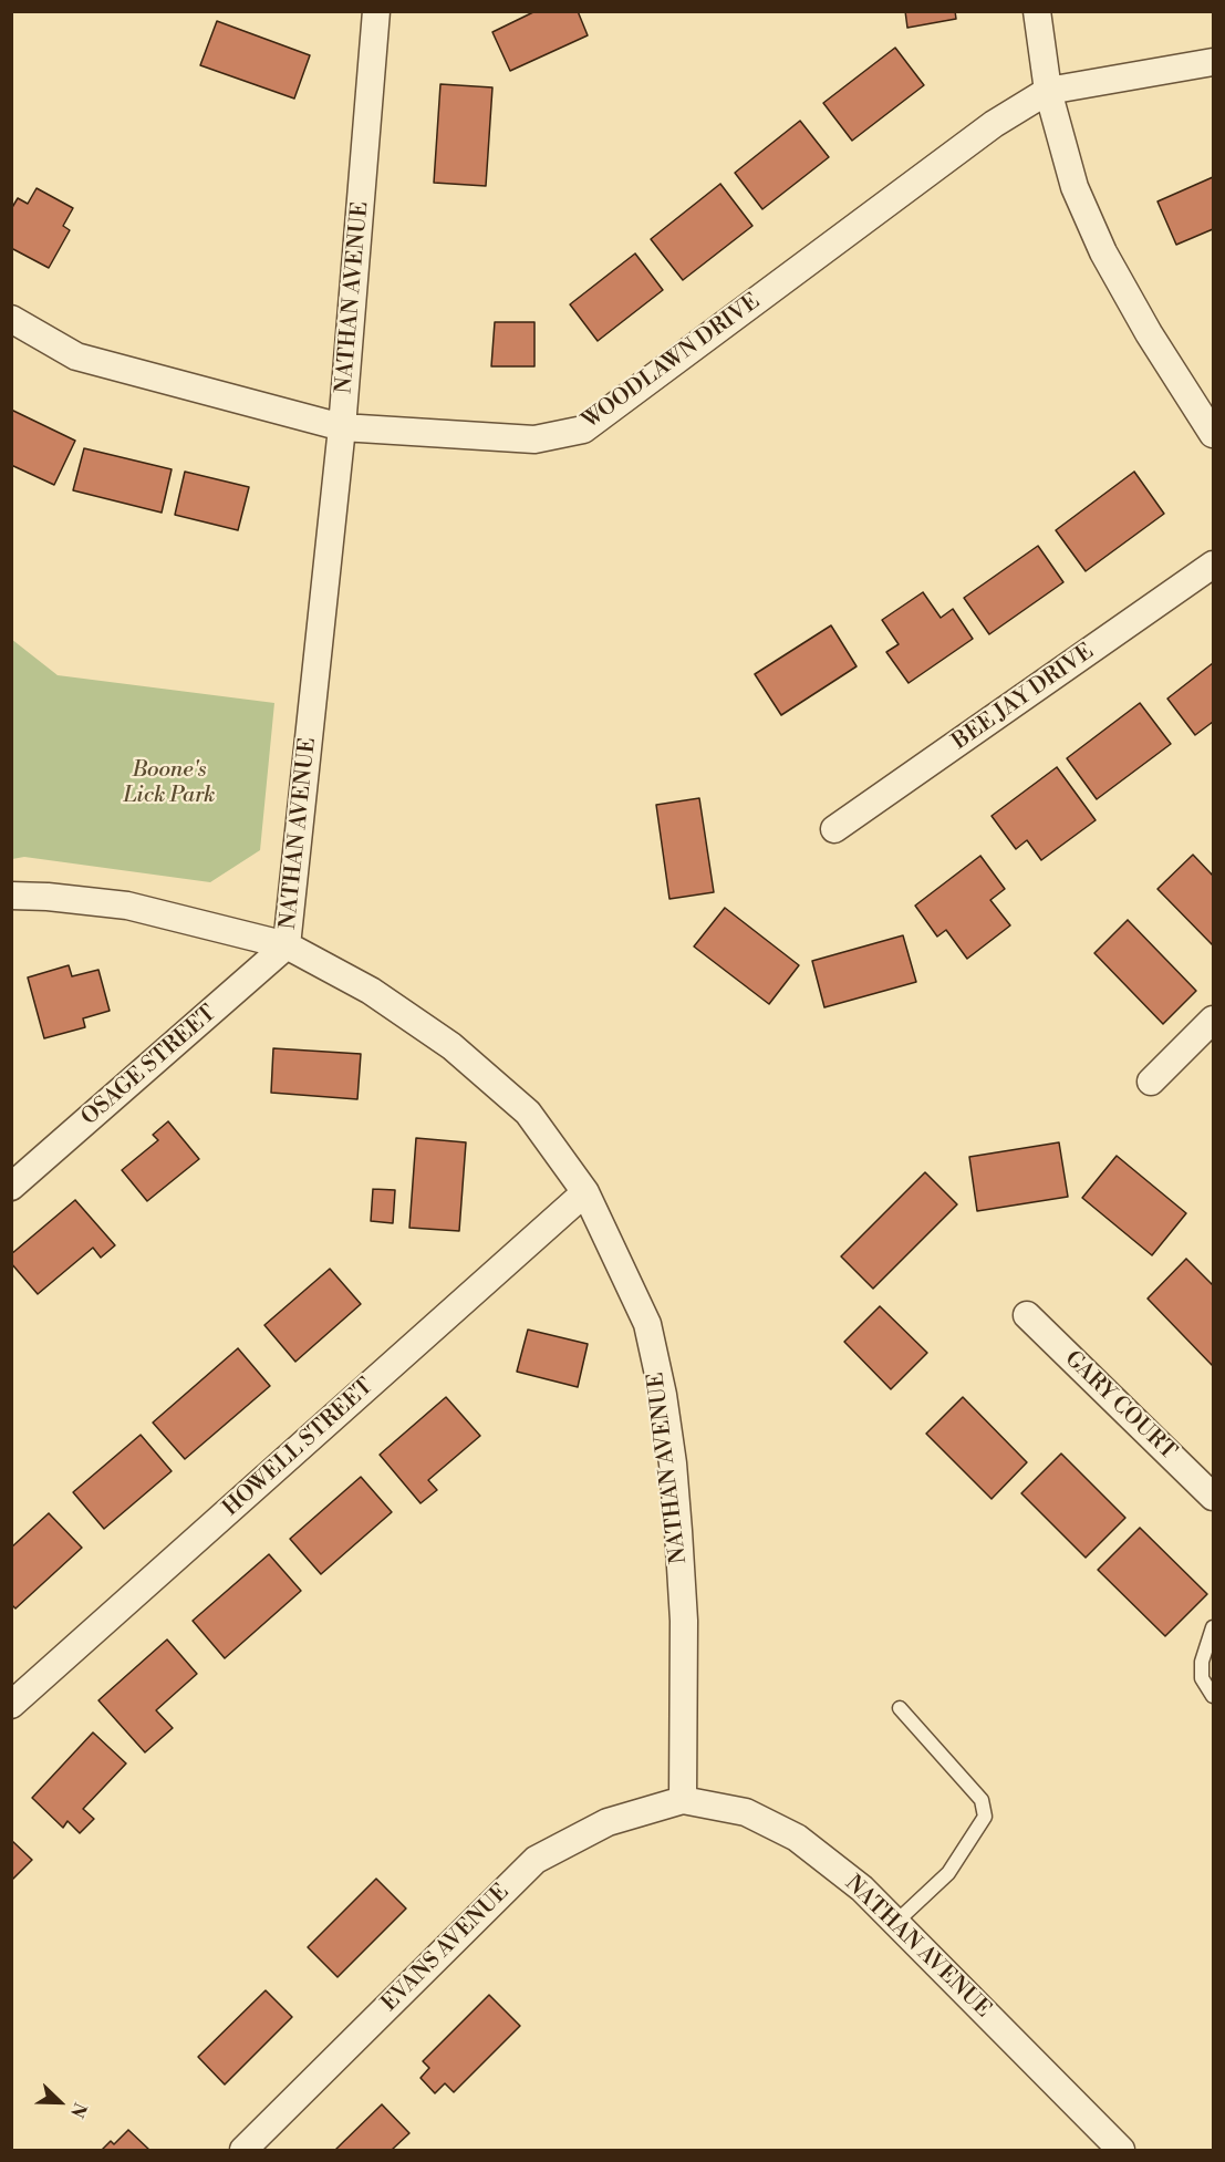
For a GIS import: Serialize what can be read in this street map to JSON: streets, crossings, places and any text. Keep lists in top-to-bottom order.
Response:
{
  "streets": {
    "street": [
      "NATHAN AVENUE",
      "WOODLAWN DRIVE",
      "BEE JAY DRIVE",
      "OSAGE STREET",
      "GARY COURT",
      "HOWELL STREET",
      "EVANS AVENUE"
    ]
  },
  "crossings": [
    ["NATHAN AVENUE", "WOODLAWN DRIVE"],
    ["NATHAN AVENUE", "OSAGE STREET"],
    ["NATHAN AVENUE", "HOWELL STREET"],
    ["NATHAN AVENUE", "EVANS AVENUE"]
  ],
  "parks": ["Boone's Lick Park"],
  "north": "bottom right"
}
